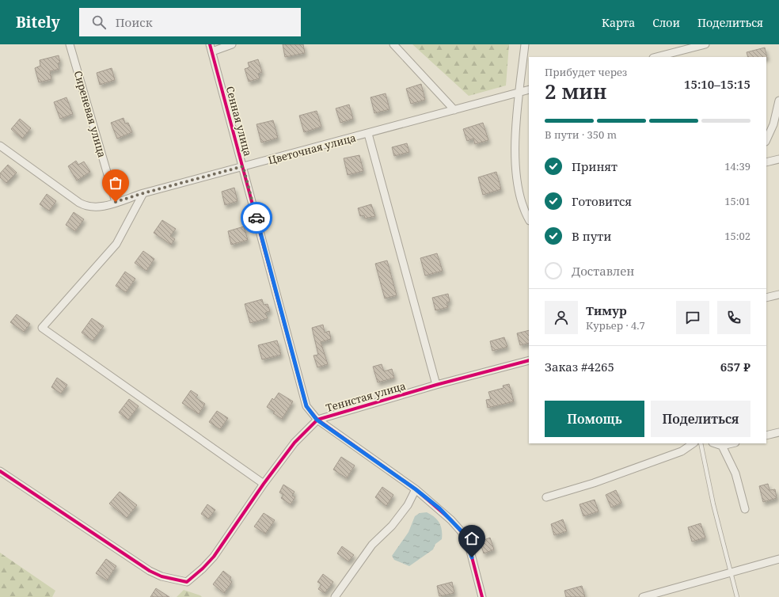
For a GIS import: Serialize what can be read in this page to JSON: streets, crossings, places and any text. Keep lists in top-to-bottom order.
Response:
{
  "streets": {
    "street": [
      "Сиреневая улица",
      "Сенная улица",
      "Цветочная улица",
      "Тенистая улица"
    ]
  },
  "crossings": [
    ["Сиреневая улица", "Цветочная улица"],
    ["Сенная улица", "Цветочная улица"],
    ["Сенная улица", "Тенистая улица"]
  ],
  "page": {
    "header": "Bitely",
    "search": "Поиск",
    "nav": ["Карта", "Слои", "Поделиться"],
    "heading": ["2 мин", "Прибудет через", "15:10–15:15"],
    "panel": [
      "Тимур",
      "Курьер · 4.7",
      "Заказ #4265",
      "657 ₽"
    ],
    "bar": "В пути · 350 m",
    "list": [
      ["Принят", "14:39"],
      ["Готовится", "15:01"],
      ["В пути", "15:02"],
      "Доставлен"
    ],
    "buttons": ["Помощь", "Поделиться"]
  }
}
